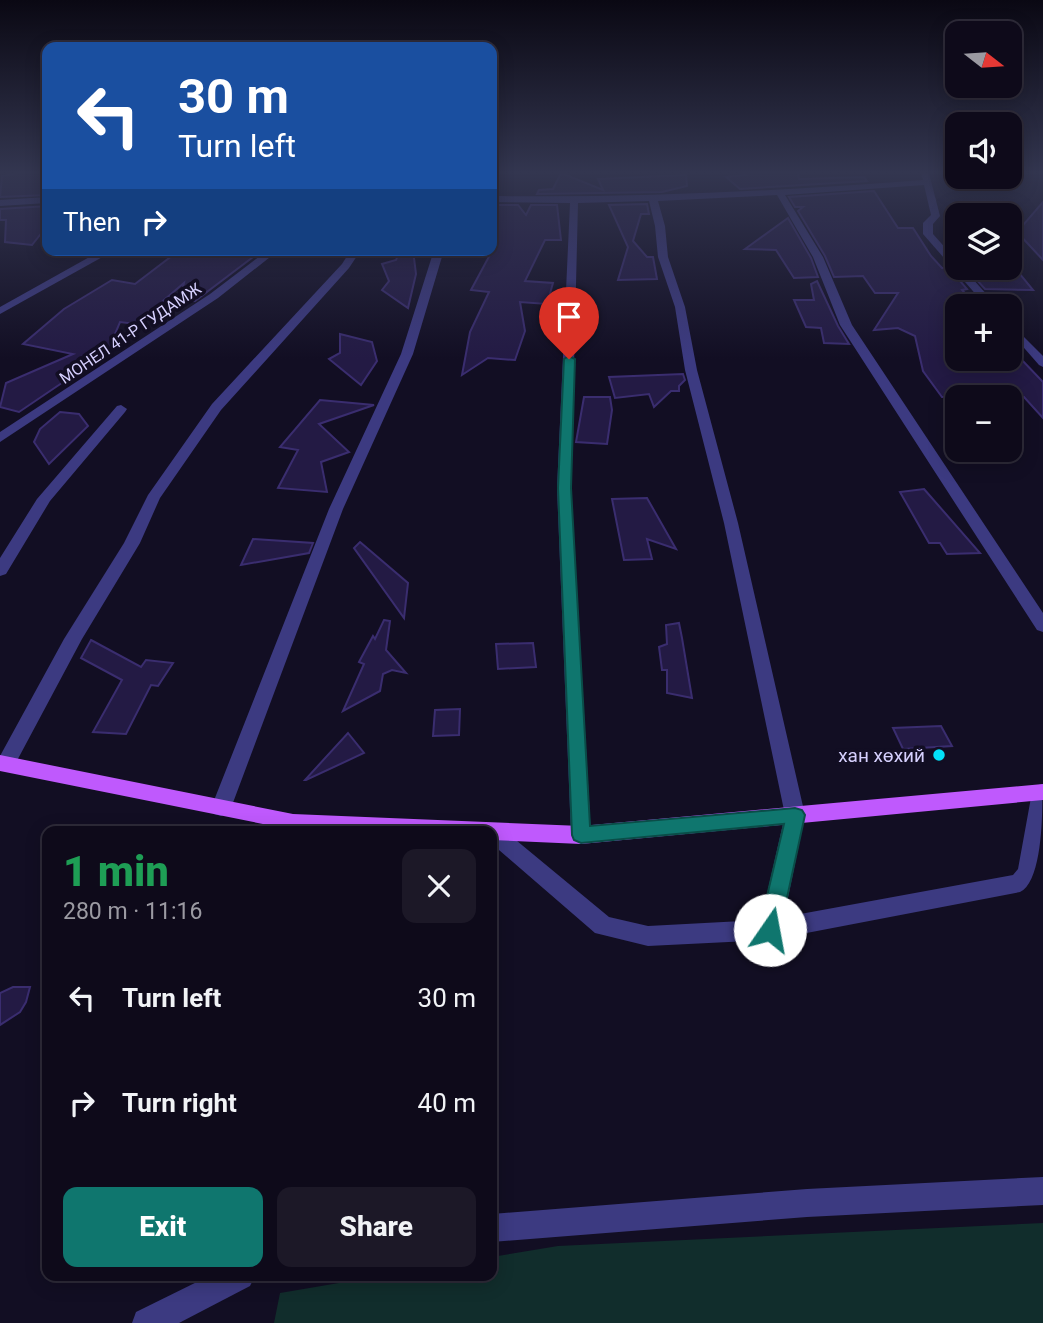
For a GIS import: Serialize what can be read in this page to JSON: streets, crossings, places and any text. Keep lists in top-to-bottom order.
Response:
{
  "streets": {
    "street": ["МОНЕЛ 41-Р ГУДАМЖ"]
  },
  "places": ["хан хөхий"],
  "north": "right",
  "page": {
    "map_buttons": ["+", "−"],
    "turn": ["30 m", "Turn left"],
    "then": "Then",
    "heading": ["1 min", "280 m · 11:16"],
    "list": [
      {
        "name": "Turn left",
        "value": "30 m"
      },
      {
        "name": "Turn right",
        "value": "40 m"
      }
    ],
    "buttons": ["Exit", "Share"]
  }
}
